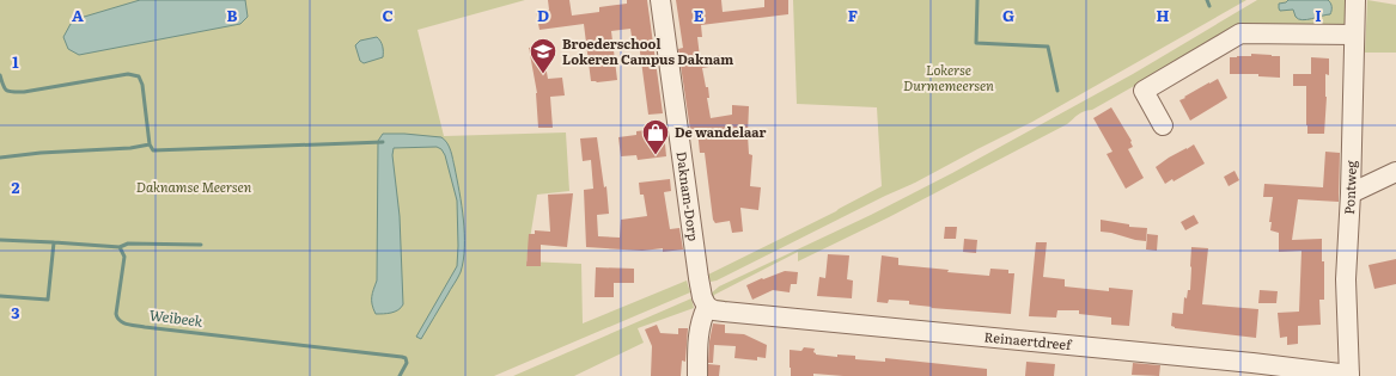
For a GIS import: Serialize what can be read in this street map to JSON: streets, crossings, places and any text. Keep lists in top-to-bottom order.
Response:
{
  "streets": {
    "street": ["Pontweg", "Daknam-Dorp", "Reinaertdreef"]
  },
  "crossings": [
    ["Pontweg", "Reinaertdreef"],
    ["Daknam-Dorp", "Reinaertdreef"]
  ],
  "water": ["Weibeek"],
  "parks": ["Lokerse Durmemeersen", "Daknamse Meersen"],
  "places": {
    "school or university": ["Broederschool Lokeren Campus Daknam"],
    "shop": ["De wandelaar"]
  },
  "grid": {
    "columns": [
      "A",
      "B",
      "C",
      "D",
      "E",
      "F",
      "G",
      "H",
      "I"
    ],
    "rows": ["1", "2", "3"]
  }
}
